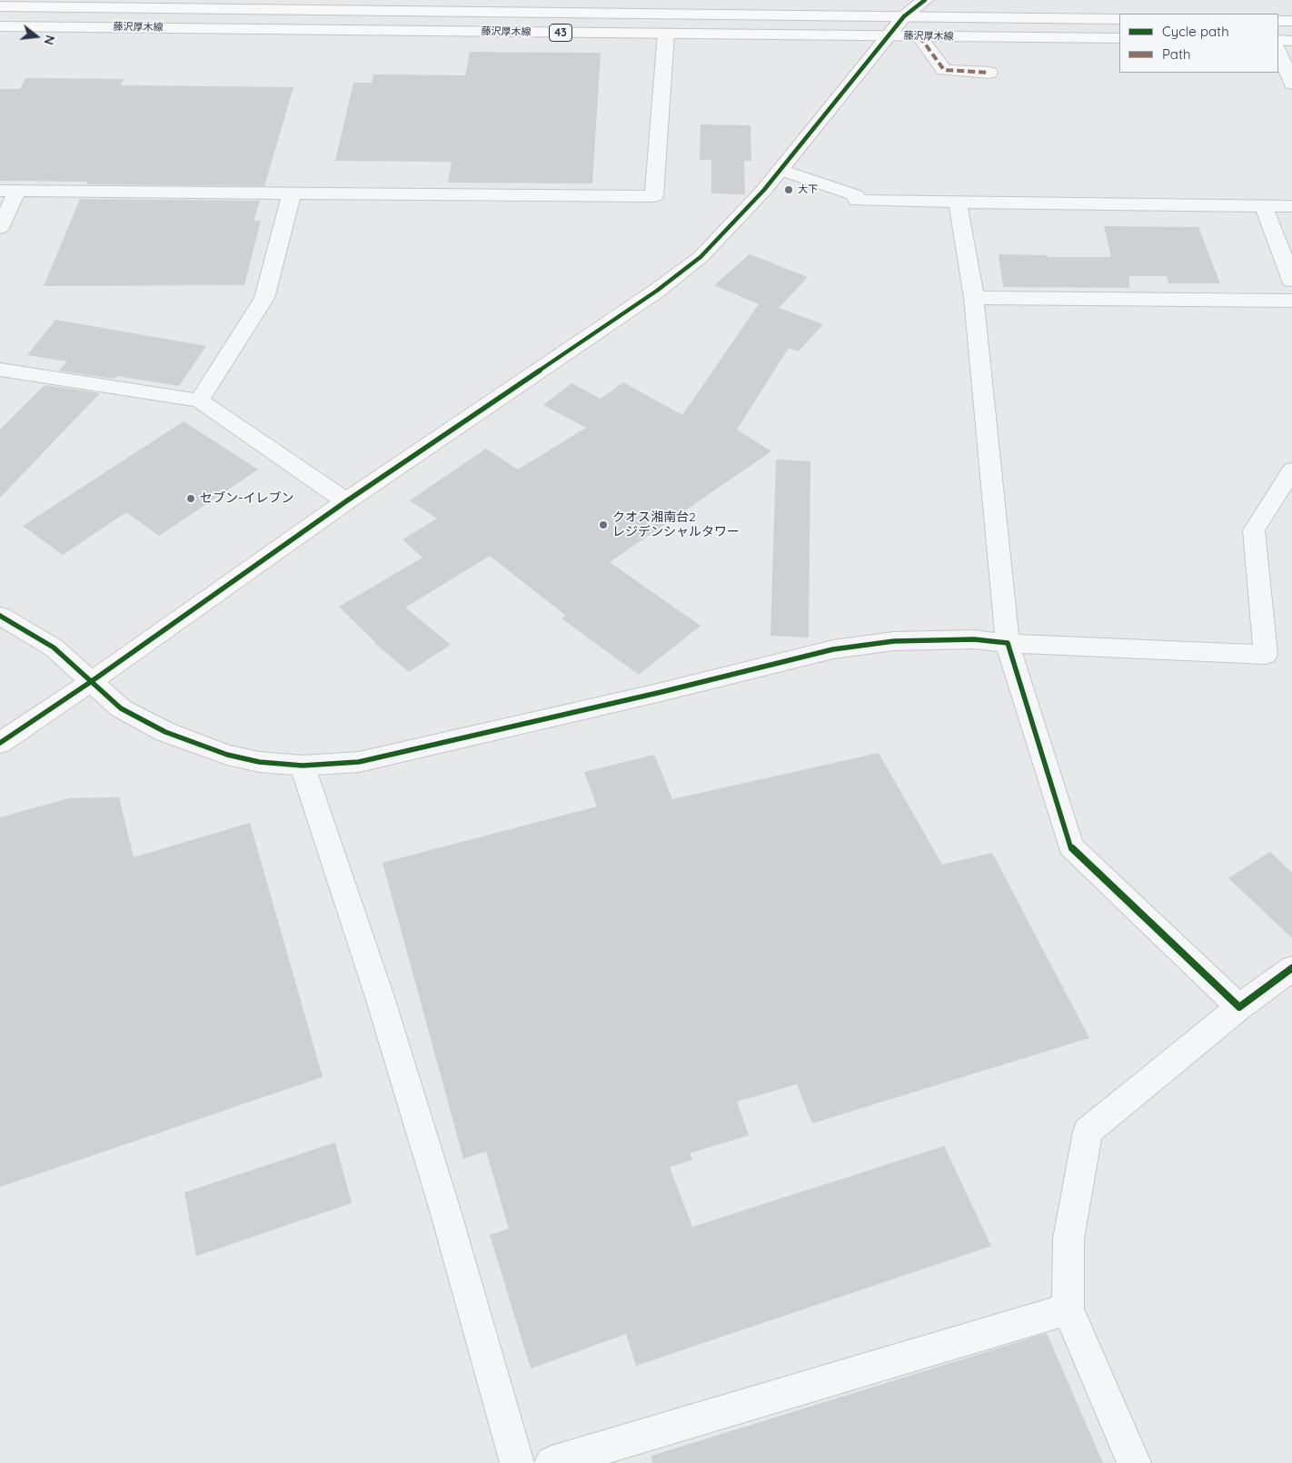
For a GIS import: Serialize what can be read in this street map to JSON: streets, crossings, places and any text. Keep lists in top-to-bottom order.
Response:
{
  "streets": {
    "main road": ["藤沢厚木線", "43"]
  },
  "places": ["大下", "セブン-イレブン", "クオス湘南台2 レジデンシャルタワー"],
  "legend": ["Cycle path", "Path"],
  "north": "right"
}
